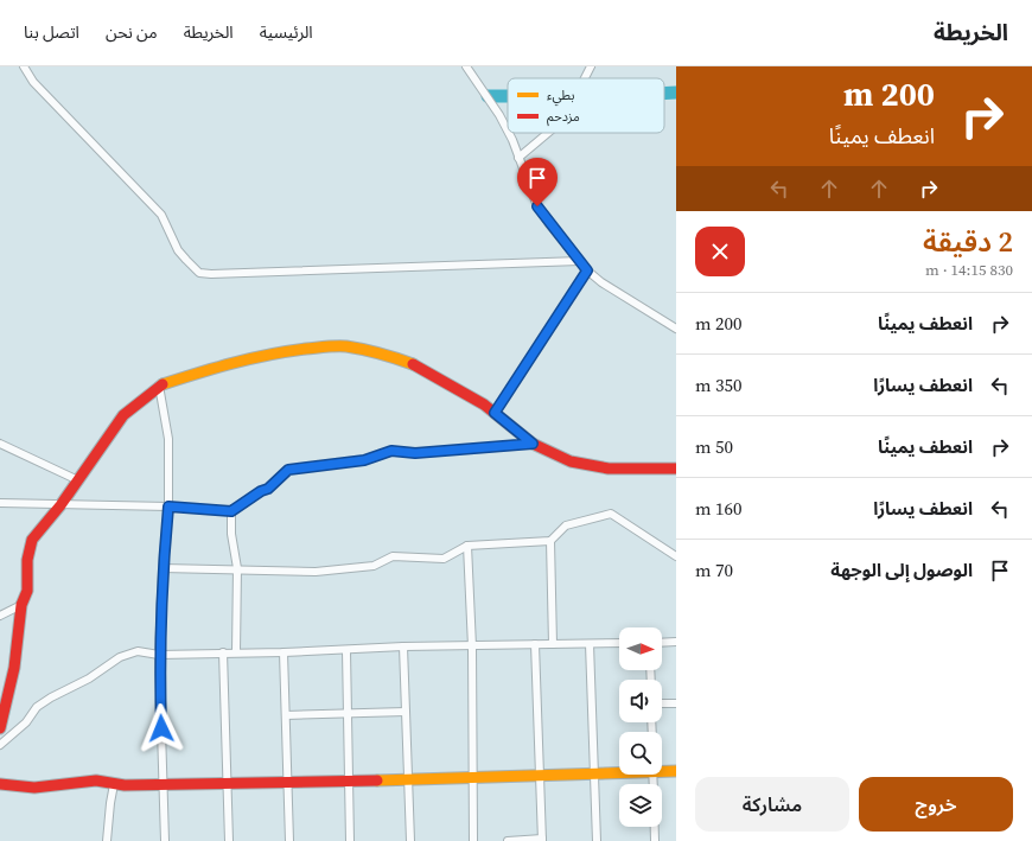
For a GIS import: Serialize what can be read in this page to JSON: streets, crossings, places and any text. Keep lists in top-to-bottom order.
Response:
{
  "legend": ["بطيء", "مزدحم"],
  "north": "right",
  "page": {
    "header": "الخريطة",
    "nav": [
      "الرئيسية",
      "الخريطة",
      "من نحن",
      "اتصل بنا"
    ],
    "turn": ["200 m", "انعطف يمينًا"],
    "heading": ["2 دقيقة", "830 m · 14:15"],
    "list": [
      {
        "name": "انعطف يمينًا",
        "value": "200 m"
      },
      {
        "name": "انعطف يسارًا",
        "value": "350 m"
      },
      {
        "name": "انعطف يمينًا",
        "value": "50 m"
      },
      {
        "name": "انعطف يسارًا",
        "value": "160 m"
      },
      {
        "name": "الوصول إلى الوجهة",
        "value": "70 m"
      }
    ],
    "buttons": ["خروج", "مشاركة"]
  }
}
